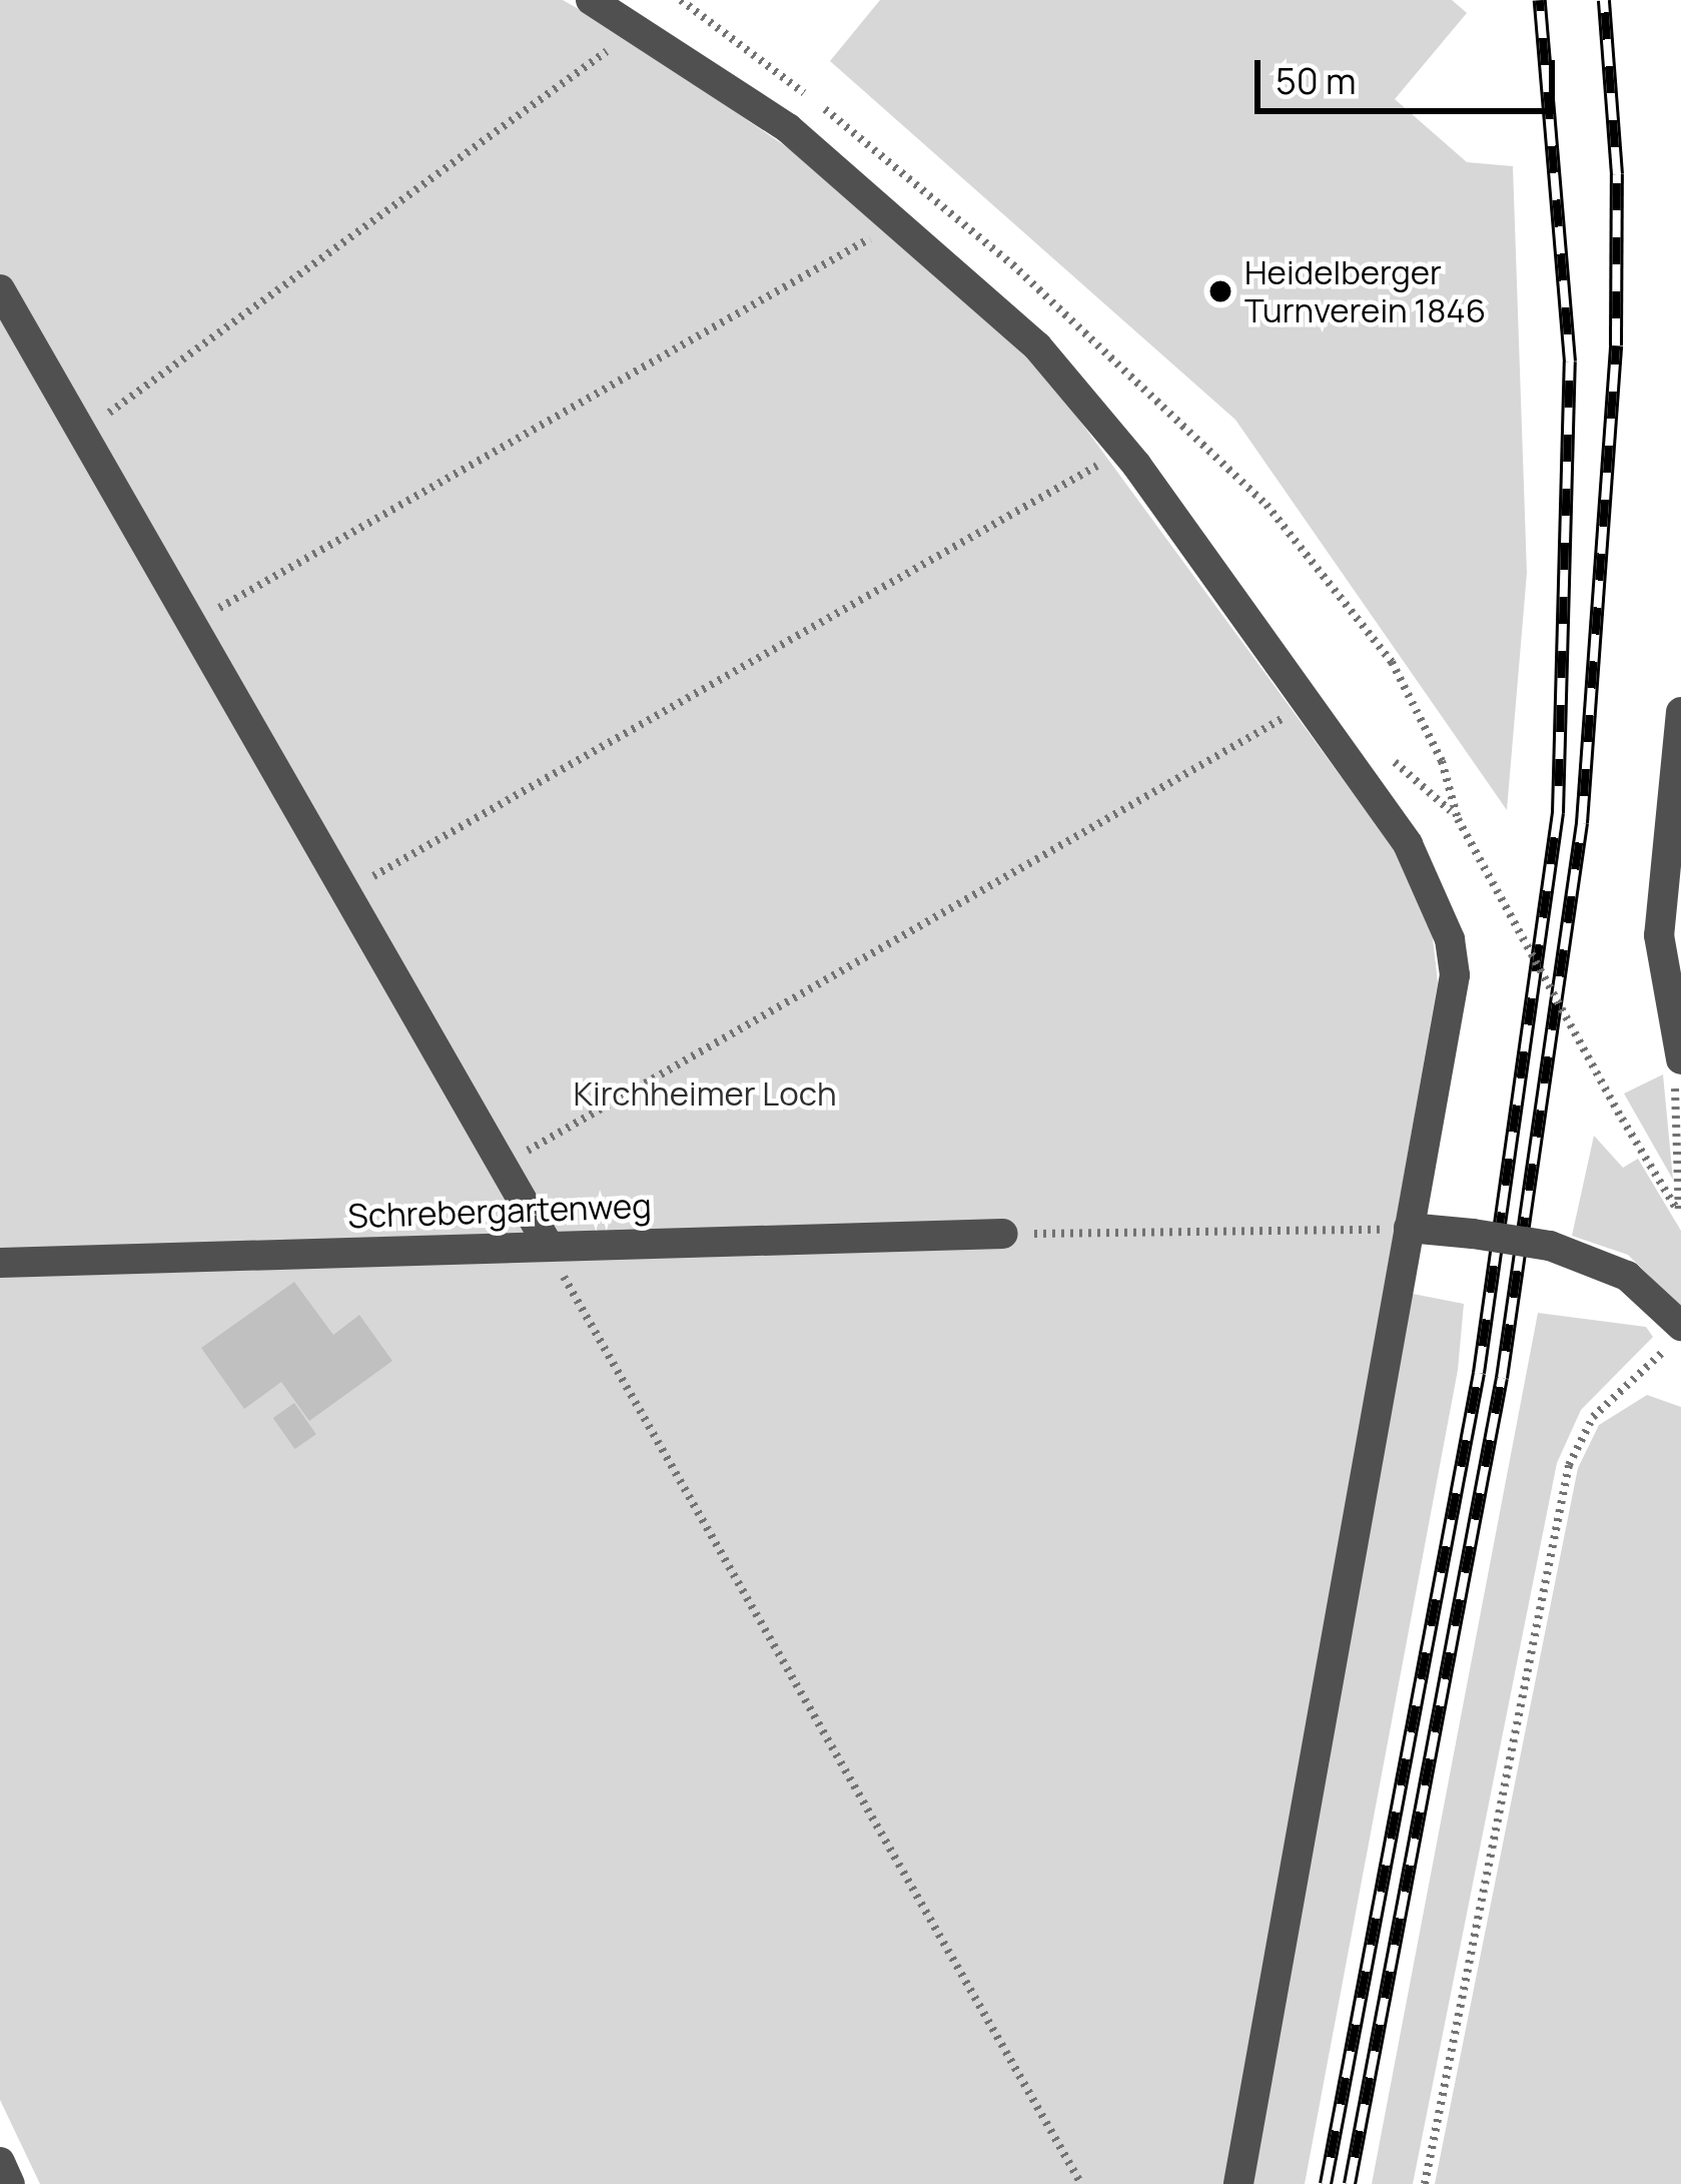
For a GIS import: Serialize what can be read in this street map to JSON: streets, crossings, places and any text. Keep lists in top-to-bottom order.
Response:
{
  "streets": {
    "street": ["Schrebergartenweg"]
  },
  "parks": ["Kirchheimer Loch"],
  "places": ["Heidelberger Turnverein 1846"],
  "scale_bar": "50 m"
}
